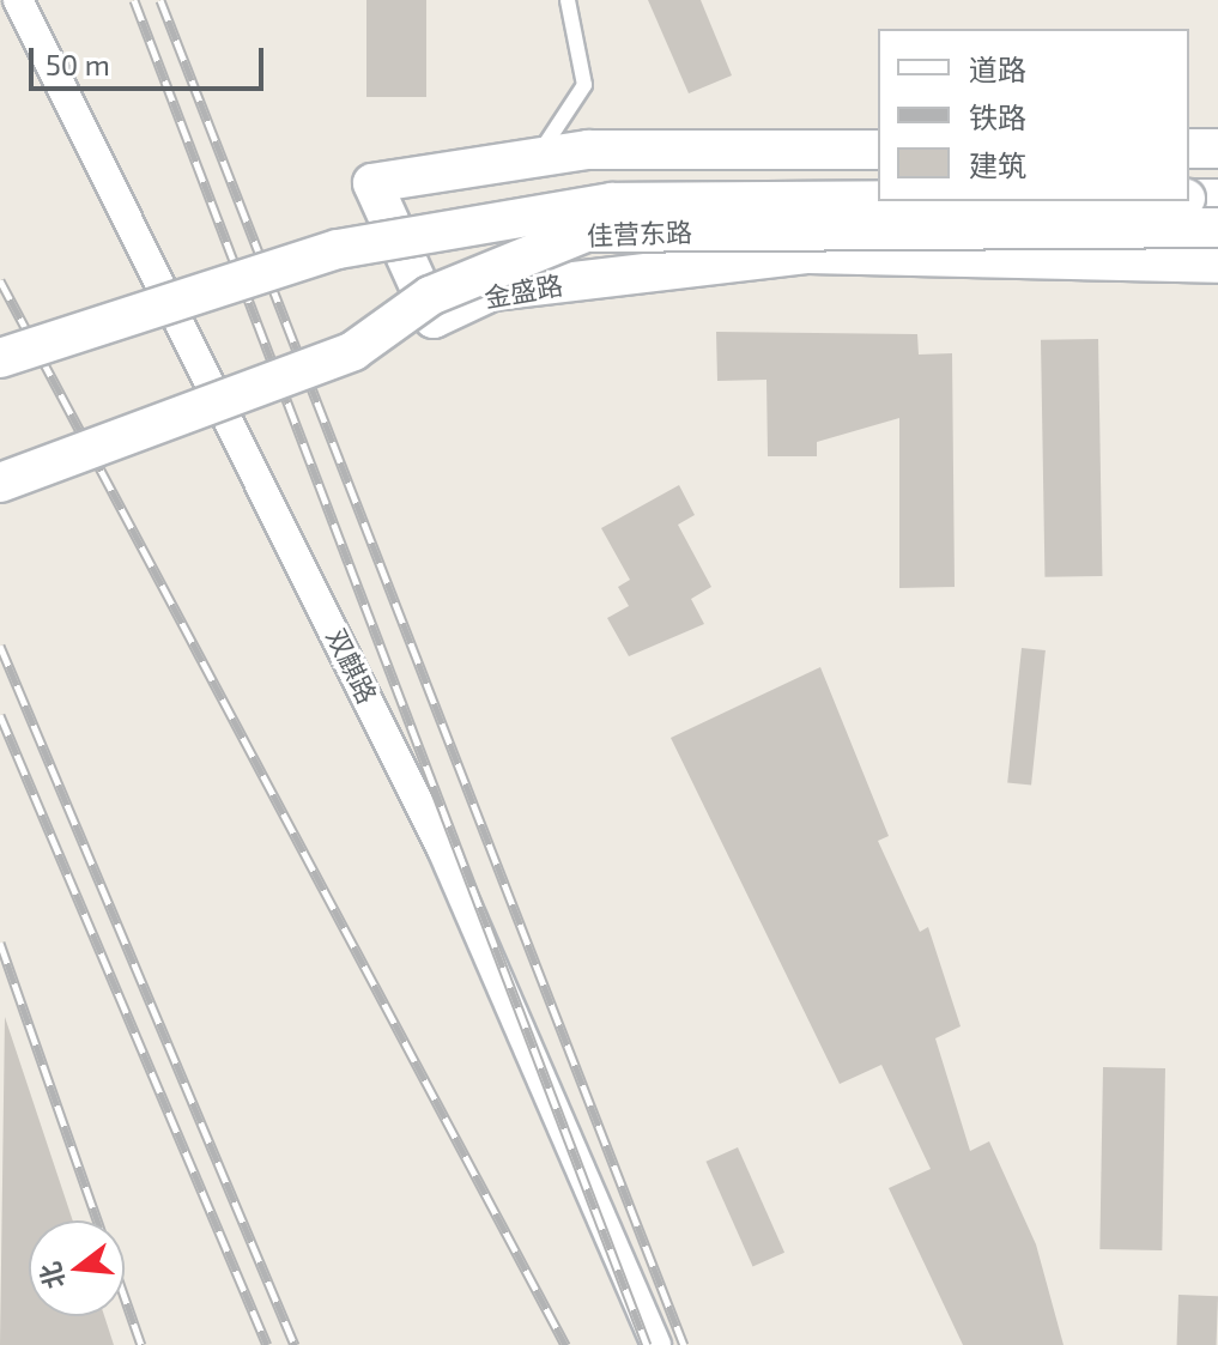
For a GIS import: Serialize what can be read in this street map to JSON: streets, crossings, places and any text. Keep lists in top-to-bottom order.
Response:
{
  "streets": {
    "street": ["佳营东路", "金盛路", "双麒路"]
  },
  "crossings": [
    ["佳营东路", "双麒路"]
  ],
  "legend": ["道路", "铁路", "建筑"],
  "scale_bar": "50 m",
  "north": "left"
}
